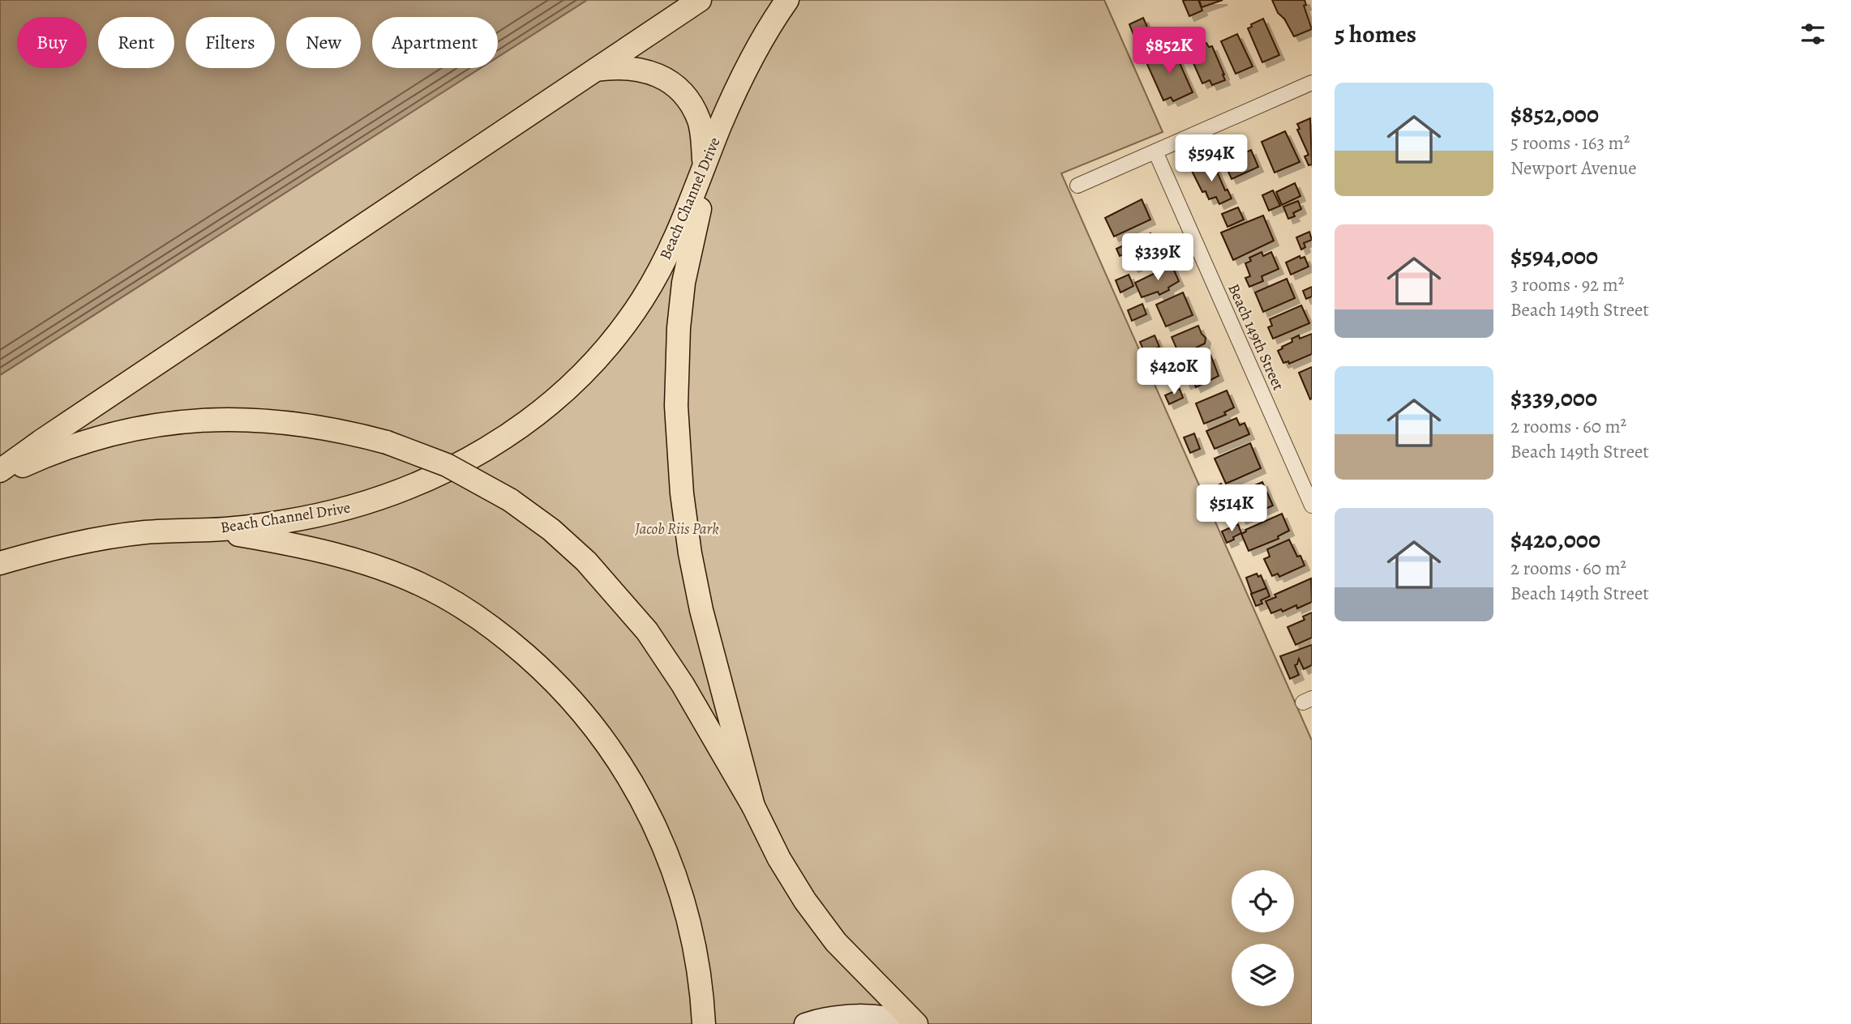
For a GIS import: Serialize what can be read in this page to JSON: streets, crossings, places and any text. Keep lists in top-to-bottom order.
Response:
{
  "streets": {
    "main road": ["Beach Channel Drive"],
    "street": ["Beach 149th Street"]
  },
  "parks": ["Jacob Riis Park"],
  "page": {
    "heading": "5 homes",
    "chip": [
      "Buy",
      "Rent",
      "Filters",
      "New",
      "Apartment"
    ],
    "price": [
      "$852K",
      "$594K",
      "$339K",
      "$420K",
      "$514K"
    ],
    "list": [
      {
        "name": "$852,000",
        "note": "5 rooms · 163 m² · Newport Avenue"
      },
      {
        "name": "$594,000",
        "note": "3 rooms · 92 m² · Beach 149th Street"
      },
      {
        "name": "$339,000",
        "note": "2 rooms · 60 m² · Beach 149th Street"
      },
      {
        "name": "$420,000",
        "note": "2 rooms · 60 m² · Beach 149th Street"
      }
    ]
  }
}
